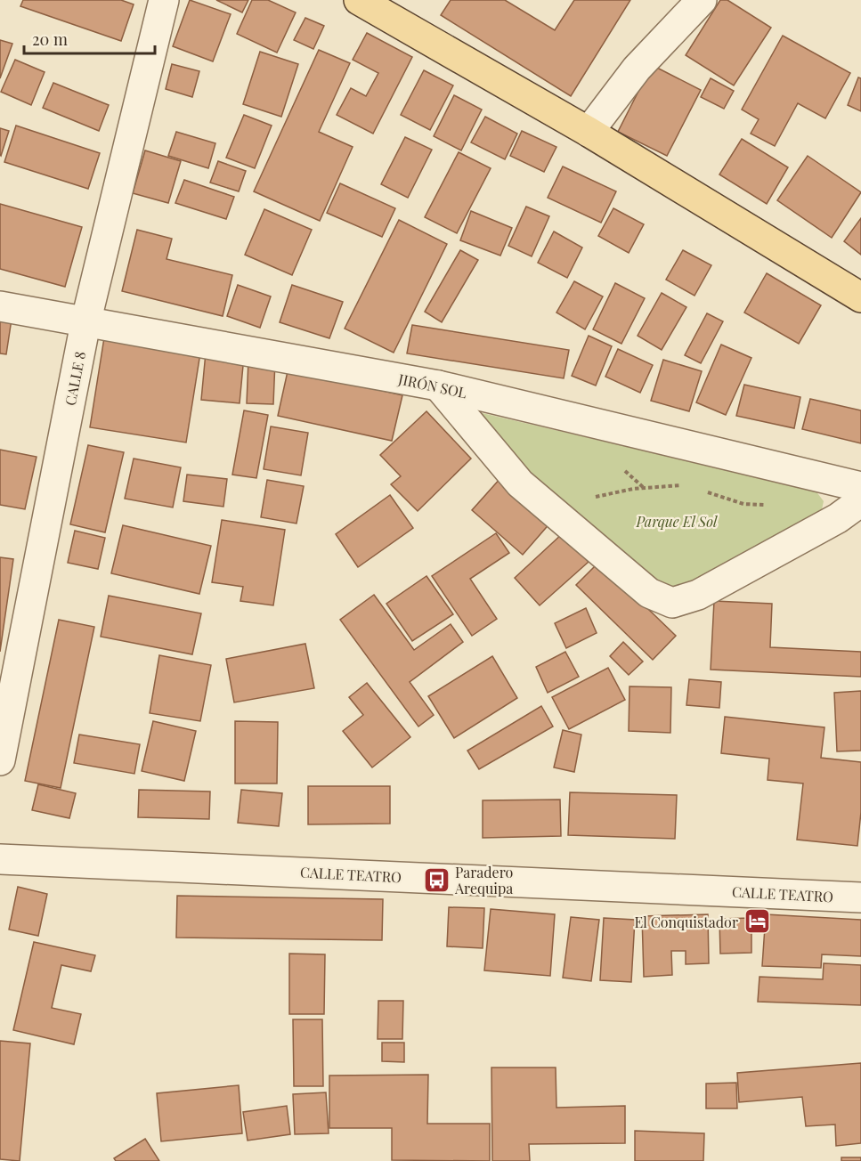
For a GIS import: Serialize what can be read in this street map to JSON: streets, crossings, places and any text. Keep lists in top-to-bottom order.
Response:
{
  "streets": {
    "street": ["CALLE 8", "JIRÓN SOL", "CALLE TEATRO"]
  },
  "crossings": [
    ["CALLE 8", "JIRÓN SOL"]
  ],
  "parks": ["Parque El Sol"],
  "places": {
    "bus stop": ["Paradero Arequipa"],
    "hotel": ["El Conquistador"]
  },
  "scale_bar": "20 m"
}
